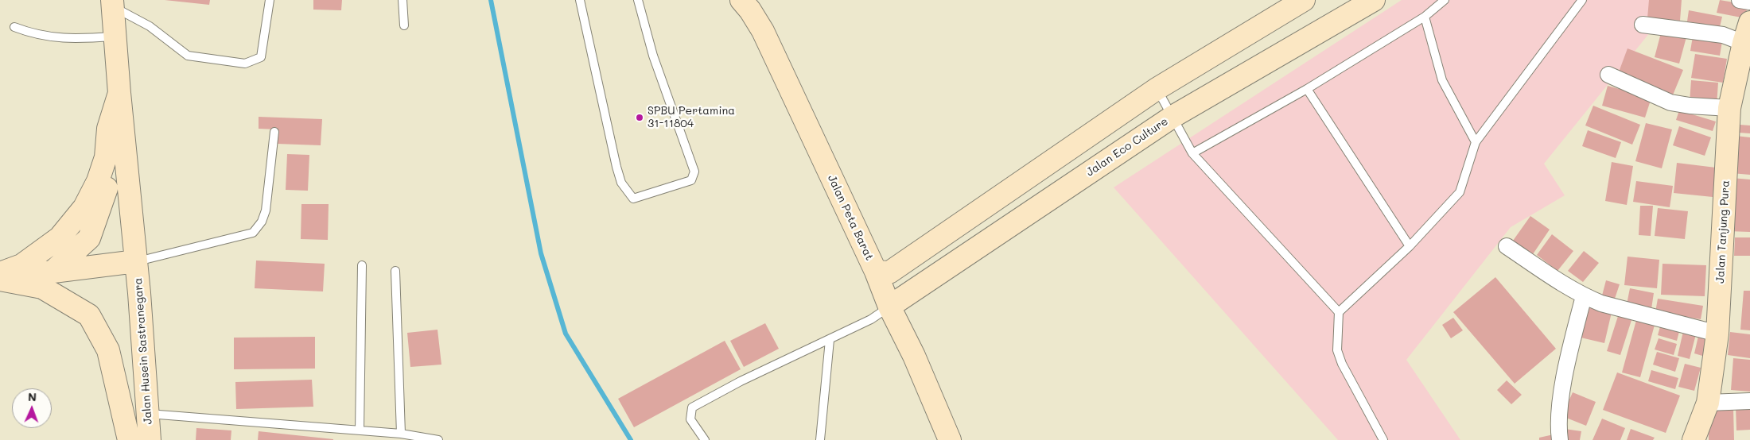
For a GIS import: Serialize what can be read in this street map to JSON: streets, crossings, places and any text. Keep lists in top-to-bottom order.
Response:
{
  "streets": {
    "main road": [
      "Jalan Eco Culture",
      "Jalan Peta Barat",
      "Jalan Tanjung Pura",
      "Jalan Husein Sastranegara"
    ]
  },
  "crossings": [
    ["Jalan Eco Culture", "Jalan Peta Barat"]
  ],
  "places": ["SPBU Pertamina 31-11804"],
  "north": "top"
}
